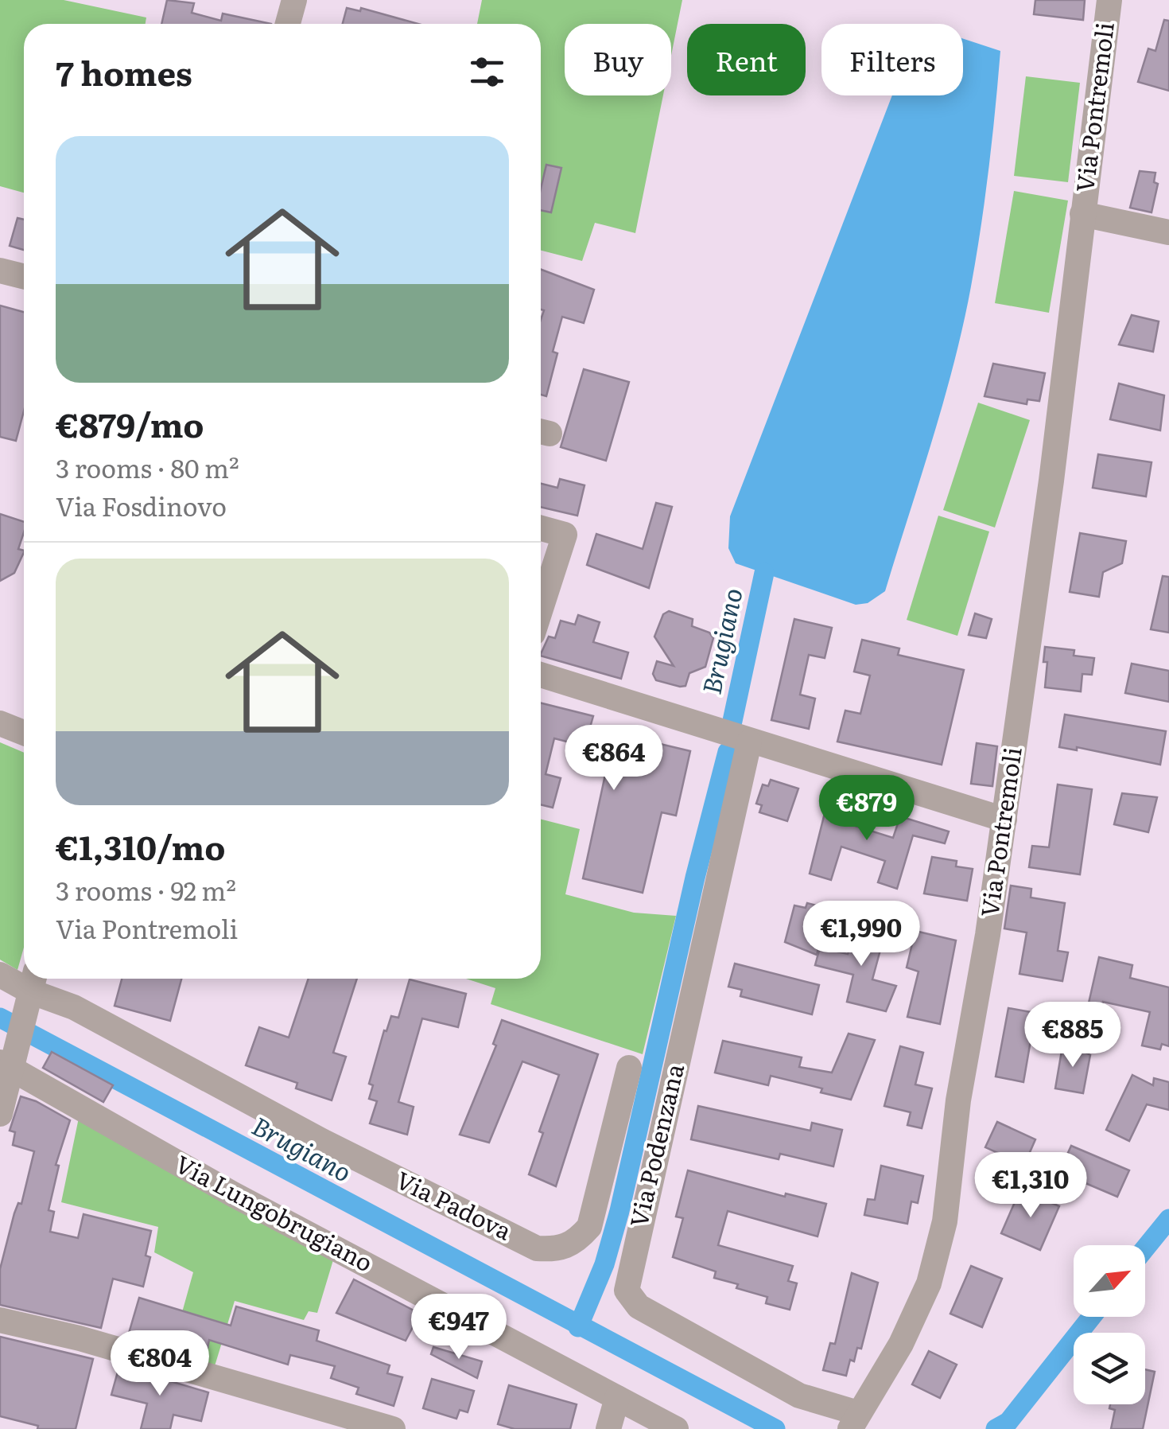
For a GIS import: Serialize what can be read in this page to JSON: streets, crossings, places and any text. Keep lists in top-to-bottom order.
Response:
{
  "streets": {
    "street": [
      "Via Pontremoli",
      "Via Podenzana",
      "Via Padova",
      "Via Lungobrugiano"
    ]
  },
  "crossings": [
    ["Via Pontremoli", "Via Podenzana"]
  ],
  "water": ["Brugiano"],
  "north": "top right",
  "page": {
    "chip": ["Buy", "Rent", "Filters"],
    "heading": "7 homes",
    "list": [
      {
        "name": "€879/mo",
        "note": "3 rooms · 80 m² · Via Fosdinovo"
      },
      {
        "name": "€1,310/mo",
        "note": "3 rooms · 92 m² · Via Pontremoli"
      }
    ],
    "price": [
      "€864",
      "€879",
      "€1,990",
      "€885",
      "€1,310",
      "€947",
      "€804"
    ]
  }
}
